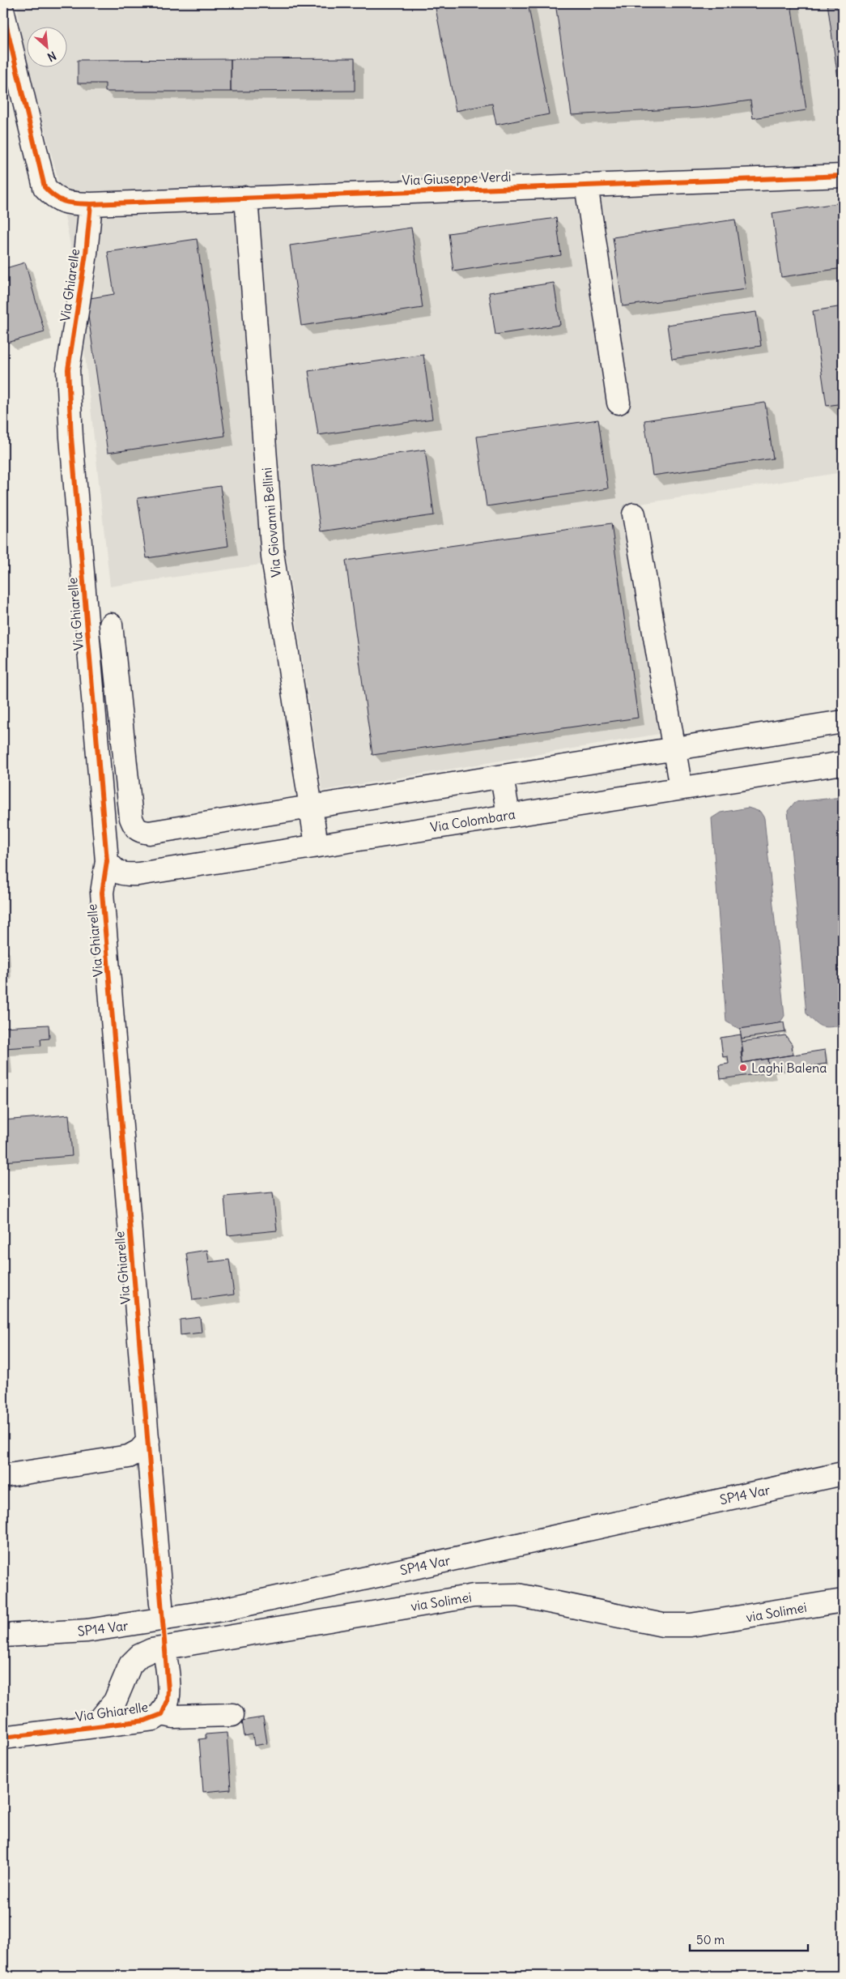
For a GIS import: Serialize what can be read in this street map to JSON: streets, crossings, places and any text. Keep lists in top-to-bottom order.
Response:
{
  "streets": {
    "street": [
      "Via Giuseppe Verdi",
      "Via Ghiarelle",
      "Via Giovanni Bellini",
      "Via Colombara",
      "SP14 Var",
      "via Solimei"
    ]
  },
  "crossings": [
    ["Via Giuseppe Verdi", "Via Ghiarelle"],
    ["Via Giuseppe Verdi", "Via Giovanni Bellini"],
    ["Via Ghiarelle", "Via Colombara"],
    ["Via Ghiarelle", "via Solimei"],
    ["Via Giovanni Bellini", "Via Colombara"]
  ],
  "places": ["Laghi Balena"],
  "scale_bar": "50 m",
  "north": "bottom right"
}
